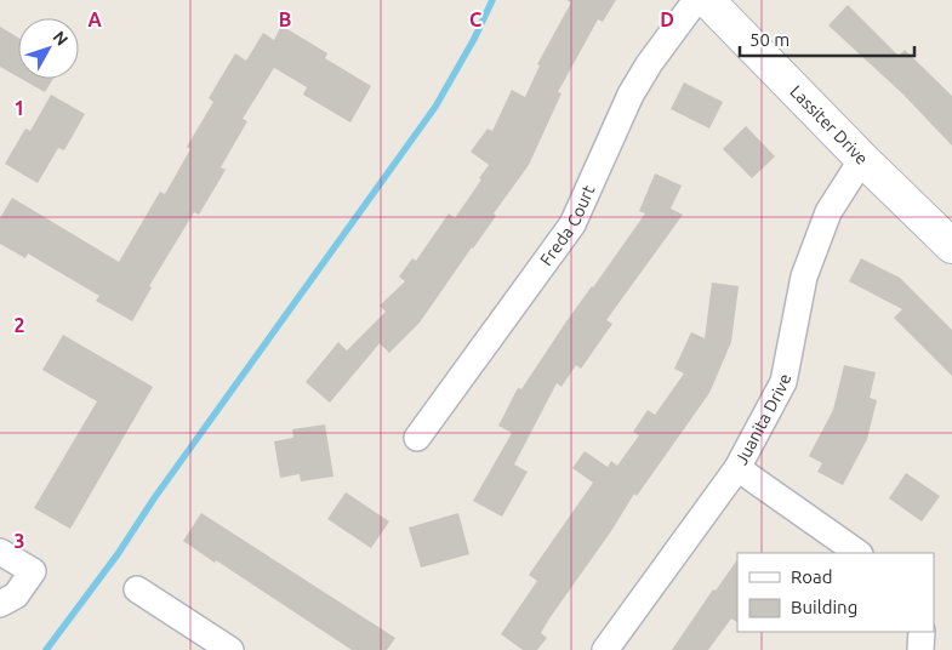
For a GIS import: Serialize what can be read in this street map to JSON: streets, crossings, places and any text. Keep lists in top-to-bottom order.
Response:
{
  "streets": {
    "street": ["Lassiter Drive", "Freda Court", "Juanita Drive"]
  },
  "crossings": [
    ["Lassiter Drive", "Juanita Drive"]
  ],
  "legend": ["Road", "Building"],
  "scale_bar": "50 m",
  "north": "top right",
  "grid": {
    "columns": [
      "A",
      "B",
      "C",
      "D"
    ],
    "rows": ["1", "2", "3"]
  }
}
